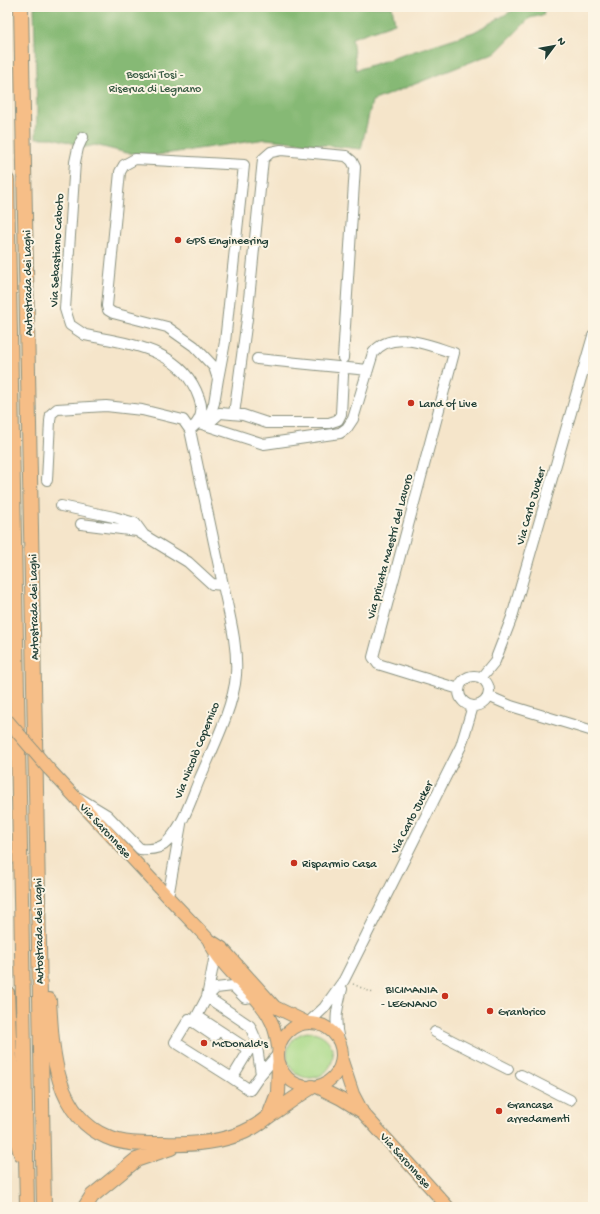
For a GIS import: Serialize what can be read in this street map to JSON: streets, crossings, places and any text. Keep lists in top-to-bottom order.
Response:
{
  "streets": {
    "highway": ["Autostrada dei Laghi"],
    "main road": ["Via Saronnese"],
    "street": [
      "Via Sebastiano Caboto",
      "Via Carlo Jucker",
      "Via privata Maestri del Lavoro",
      "Via Niccolò Copernico"
    ]
  },
  "crossings": [
    ["Via Carlo Jucker", "Via privata Maestri del Lavoro"],
    ["Via Carlo Jucker", "Via Saronnese"],
    ["Via Niccolò Copernico", "Via Saronnese"]
  ],
  "parks": ["Boschi Tosi - Riserva di Legnano"],
  "places": [
    "GPS Engineering",
    "Land of Live",
    "Risparmio Casa",
    "BICIMANIA - LEGNANO",
    "Granbrico",
    "McDonald's",
    "Grancasa arredamenti"
  ],
  "north": "top right"
}
